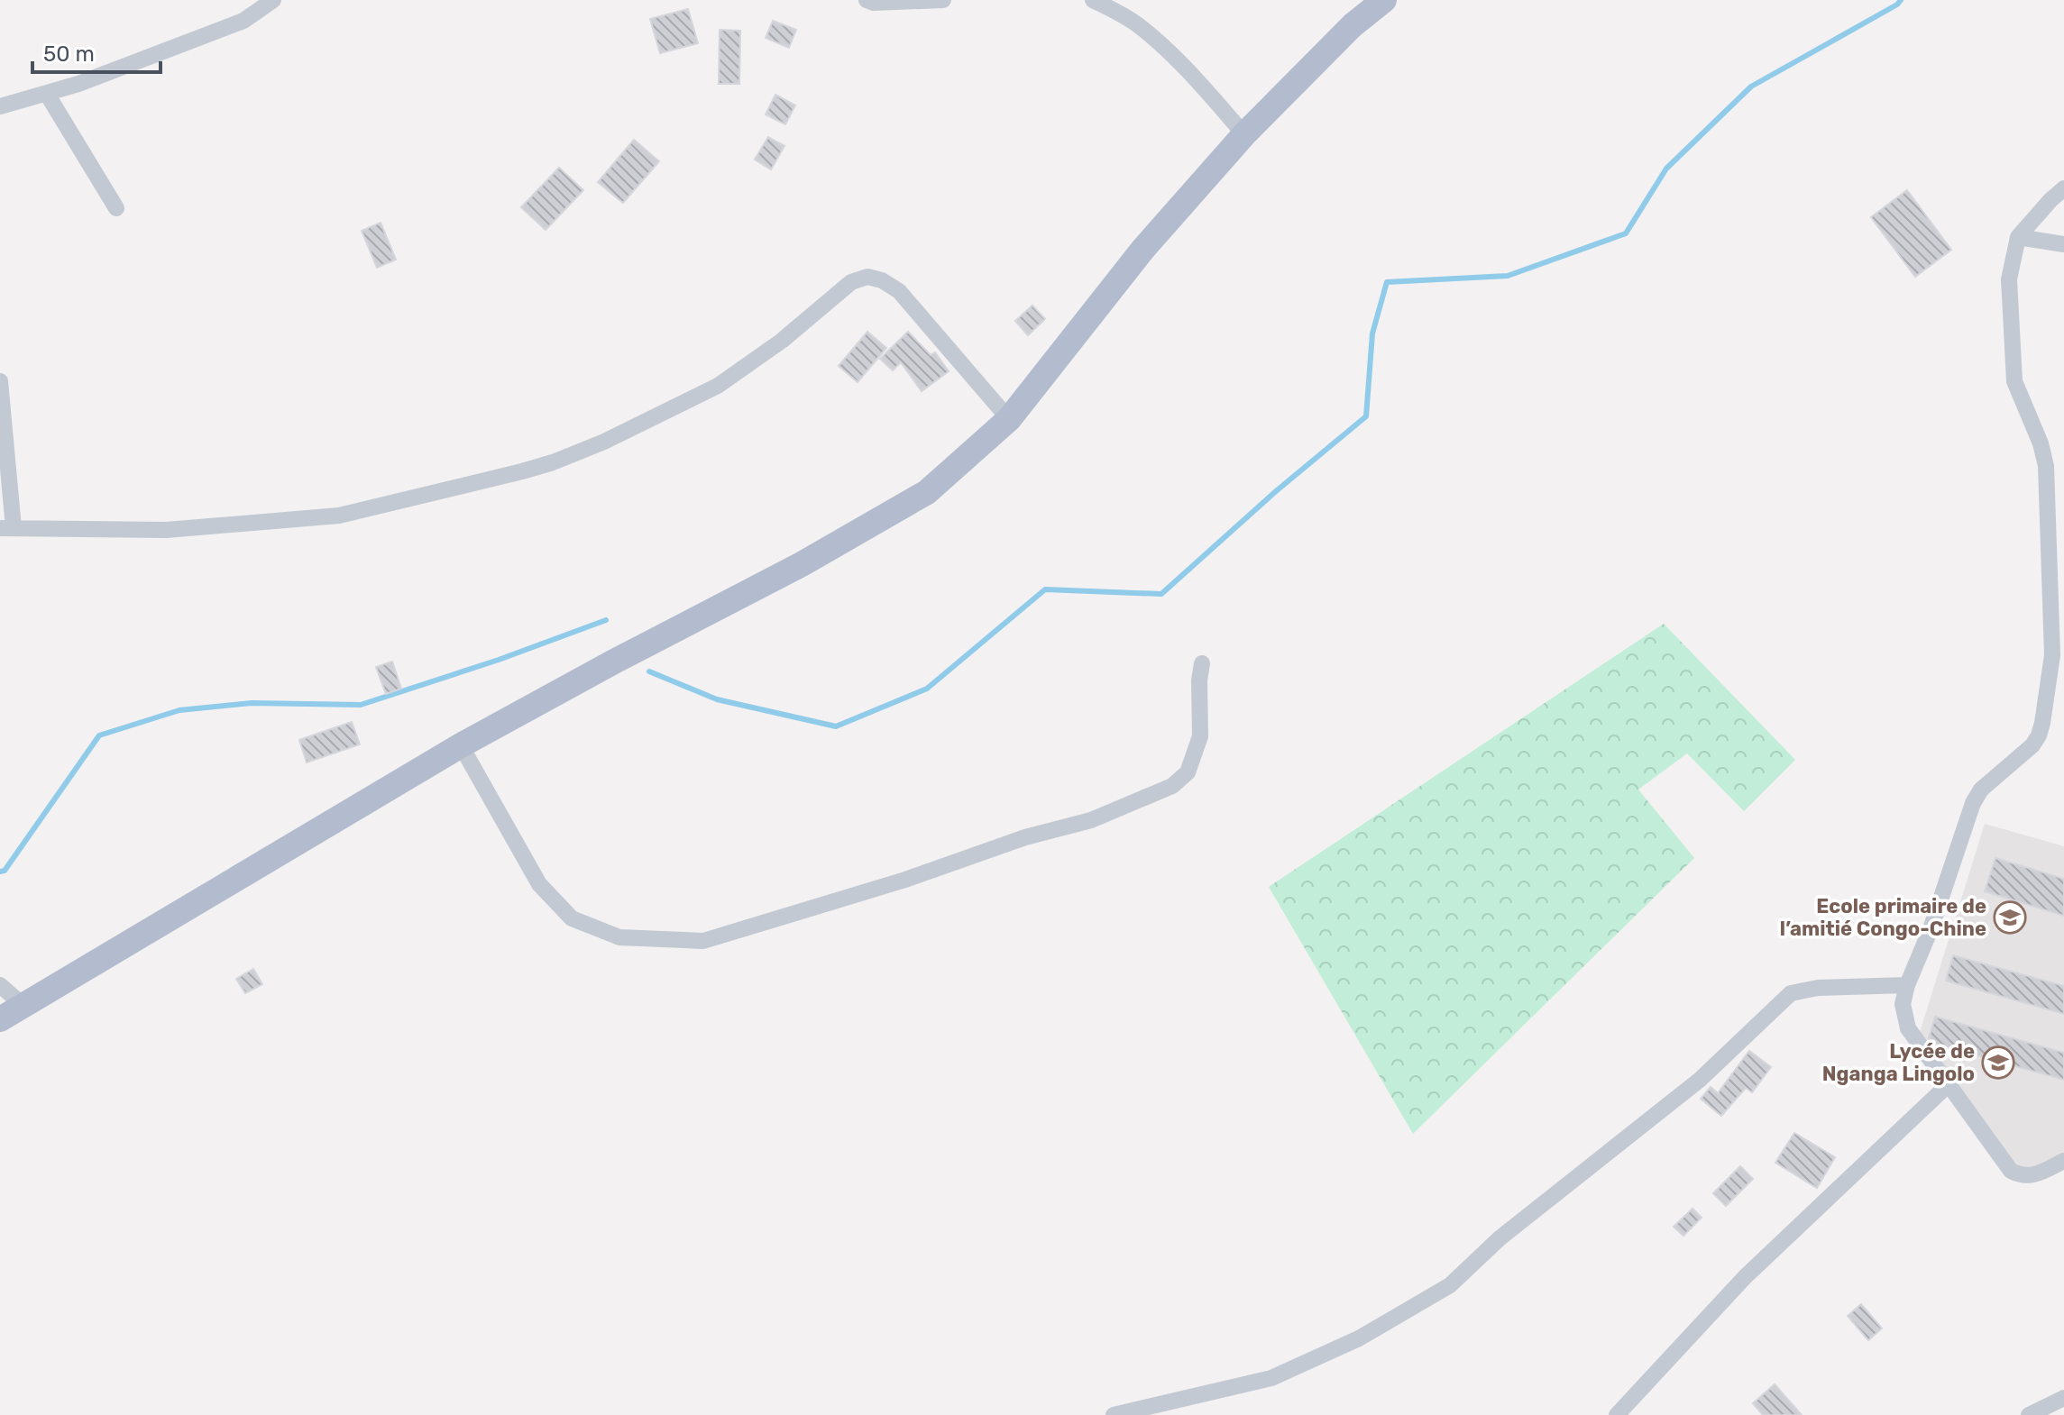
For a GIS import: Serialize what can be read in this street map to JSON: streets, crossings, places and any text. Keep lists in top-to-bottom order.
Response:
{
  "places": {
    "school or university": ["Ecole primaire de l’amitié Congo-Chine", "Lycée de Nganga Lingolo"]
  },
  "scale_bar": "50 m"
}
